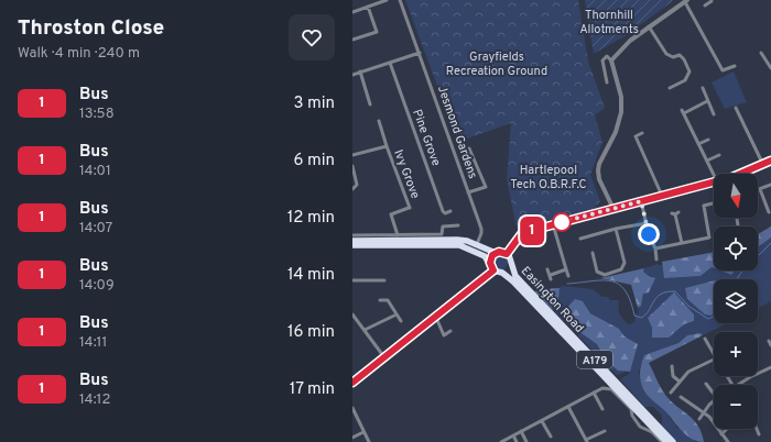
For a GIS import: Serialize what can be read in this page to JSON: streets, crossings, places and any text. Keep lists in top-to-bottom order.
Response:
{
  "streets": {
    "highway": ["Easington Road", "A179"],
    "street": ["Jesmond Gardens", "Pine Grove", "Ivy Grove"]
  },
  "parks": ["Thornhill Allotments", "Grayfields Recreation Ground", "Hartlepool Tech O.B.R.F.C"],
  "lines": ["bus line 1"],
  "north": "bottom",
  "page": {
    "heading": ["Throston Close", "Walk · 4 min · 240 m"],
    "on_map": "1",
    "list": [
      {
        "mark": "1",
        "name": "Bus",
        "note": "13:58",
        "value": "3 min"
      },
      {
        "mark": "1",
        "name": "Bus",
        "note": "14:01",
        "value": "6 min"
      },
      {
        "mark": "1",
        "name": "Bus",
        "note": "14:07",
        "value": "12 min"
      },
      {
        "mark": "1",
        "name": "Bus",
        "note": "14:09",
        "value": "14 min"
      },
      {
        "mark": "1",
        "name": "Bus",
        "note": "14:11",
        "value": "16 min"
      },
      {
        "mark": "1",
        "name": "Bus",
        "note": "14:12",
        "value": "17 min"
      }
    ],
    "map_buttons": ["+", "−"]
  }
}
